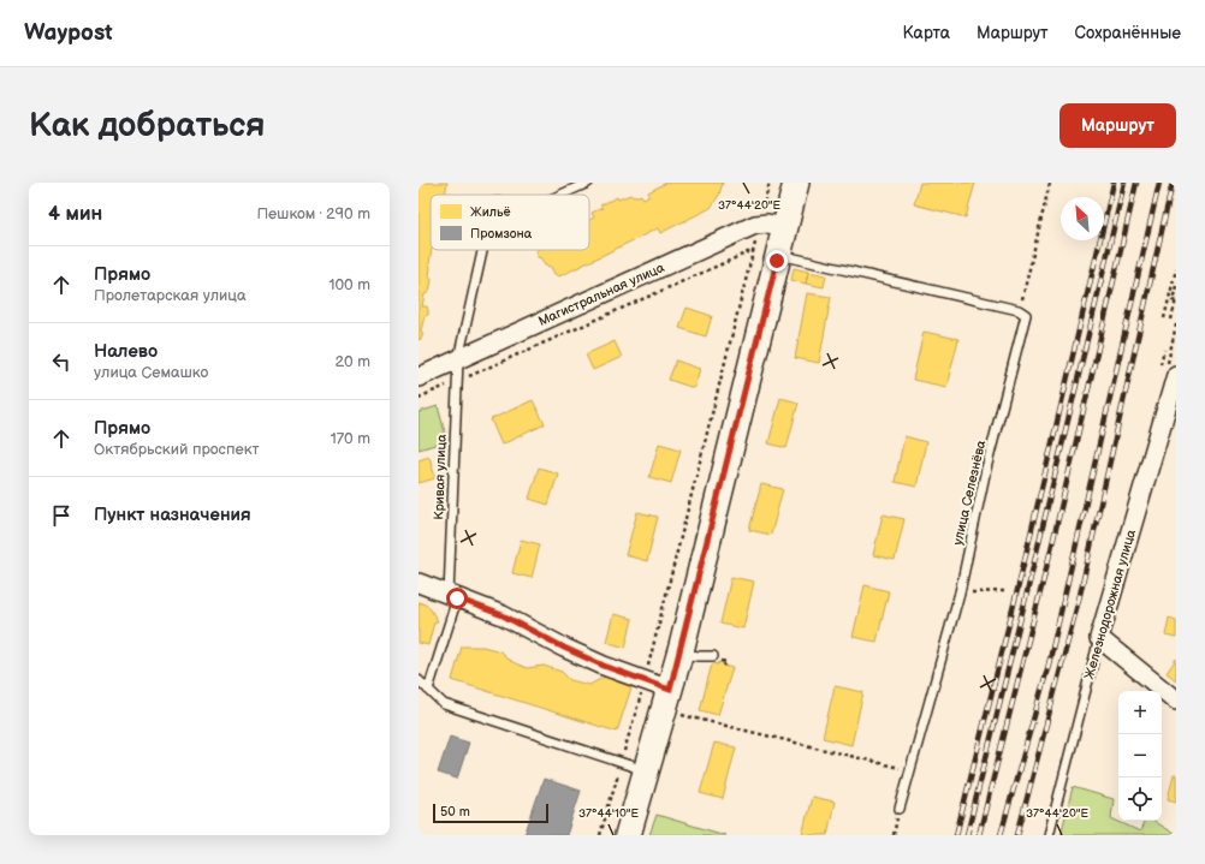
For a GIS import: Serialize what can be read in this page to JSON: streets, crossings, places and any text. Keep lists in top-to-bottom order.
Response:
{
  "streets": {
    "street": ["Магистральная улица", "Железнодорожная улица"],
    "lane": ["Кривая улица", "улица Селезнёва"]
  },
  "crossings": [
    ["Магистральная улица", "Кривая улица"]
  ],
  "legend": ["Жильё", "Промзона"],
  "scale_bar": "50 m",
  "north": "top left",
  "page": {
    "header": "Waypost",
    "nav": ["Карта", "Маршрут", "Сохранённые"],
    "buttons": "Маршрут",
    "title": "Как добраться",
    "heading": ["4 мин", "Пешком · 290 m"],
    "list": [
      ["Прямо", "Пролетарская улица", "100 m"],
      ["Налево", "улица Семашко", "20 m"],
      ["Прямо", "Октябрьский проспект", "170 m"],
      "Пункт назначения"
    ],
    "map_buttons": ["+", "−"],
    "scale": "50 m"
  },
  "coordinates": ["37°44'20\"E", "37°44'10\"E"]
}
